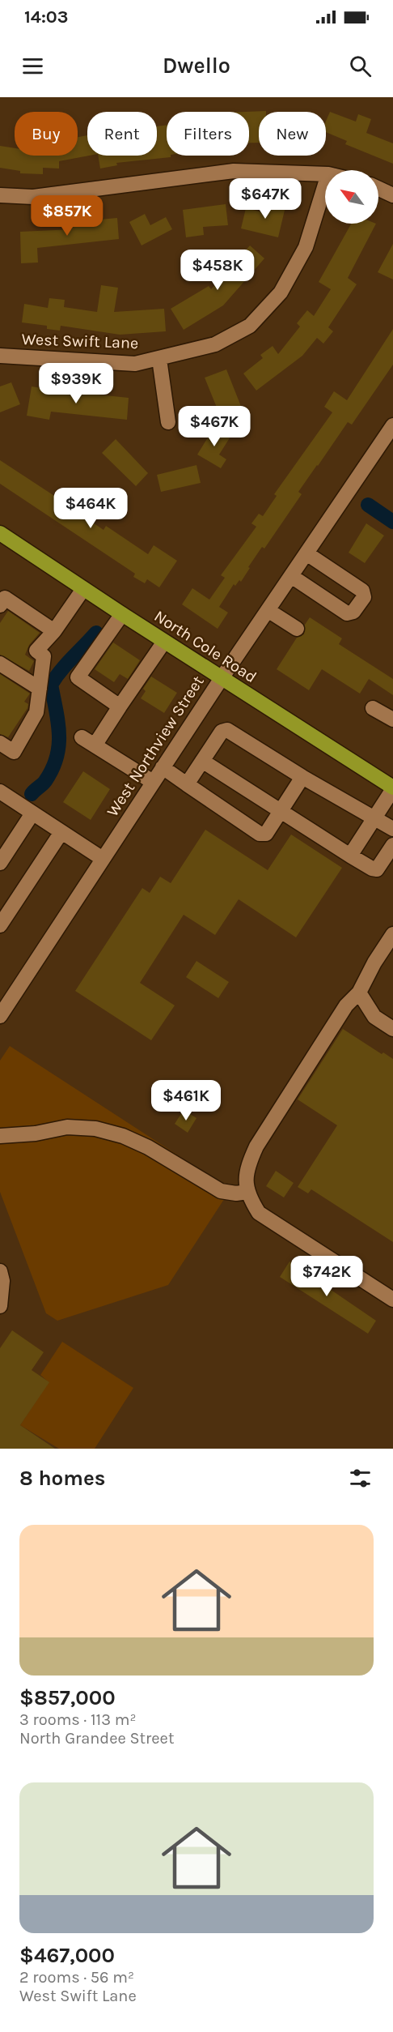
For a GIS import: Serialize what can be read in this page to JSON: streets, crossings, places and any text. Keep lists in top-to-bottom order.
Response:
{
  "streets": {
    "main road": ["North Cole Road"],
    "street": ["West Swift Lane", "West Northview Street"]
  },
  "crossings": [
    ["North Cole Road", "West Northview Street"]
  ],
  "north": "top left",
  "page": {
    "status": "14:03",
    "header": "Dwello",
    "chip": [
      "Buy",
      "Rent",
      "Filters",
      "New"
    ],
    "price": [
      "$647K",
      "$857K",
      "$458K",
      "$939K",
      "$467K",
      "$464K",
      "$461K",
      "$742K"
    ],
    "heading": "8 homes",
    "list": [
      {
        "name": "$857,000",
        "note": "3 rooms · 113 m² · North Grandee Street"
      },
      {
        "name": "$467,000",
        "note": "2 rooms · 56 m² · West Swift Lane"
      }
    ]
  }
}
